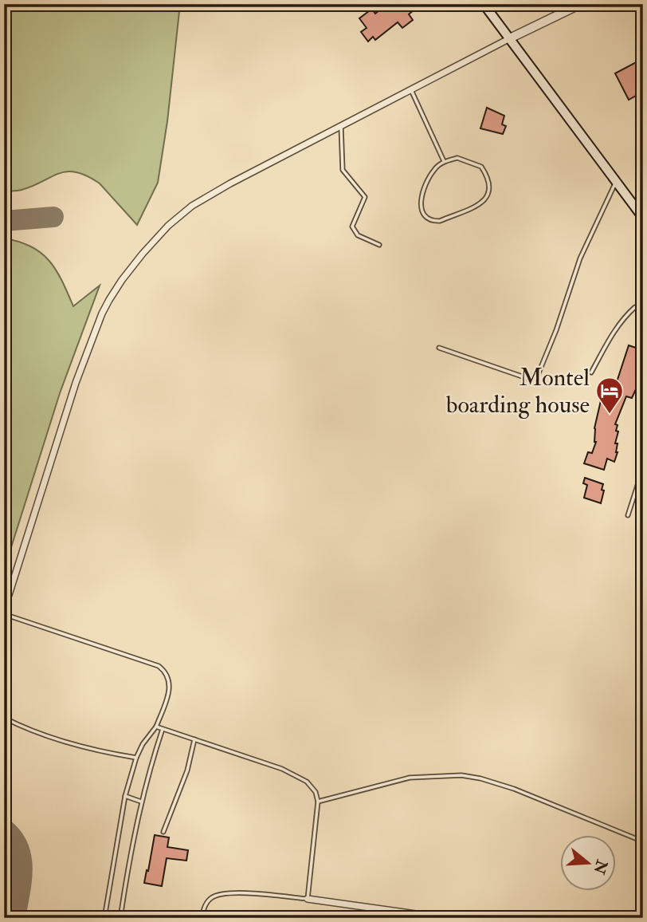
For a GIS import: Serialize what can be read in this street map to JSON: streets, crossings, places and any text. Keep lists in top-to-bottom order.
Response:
{
  "places": {
    "hotel": ["Montel boarding house"]
  },
  "north": "right"
}
